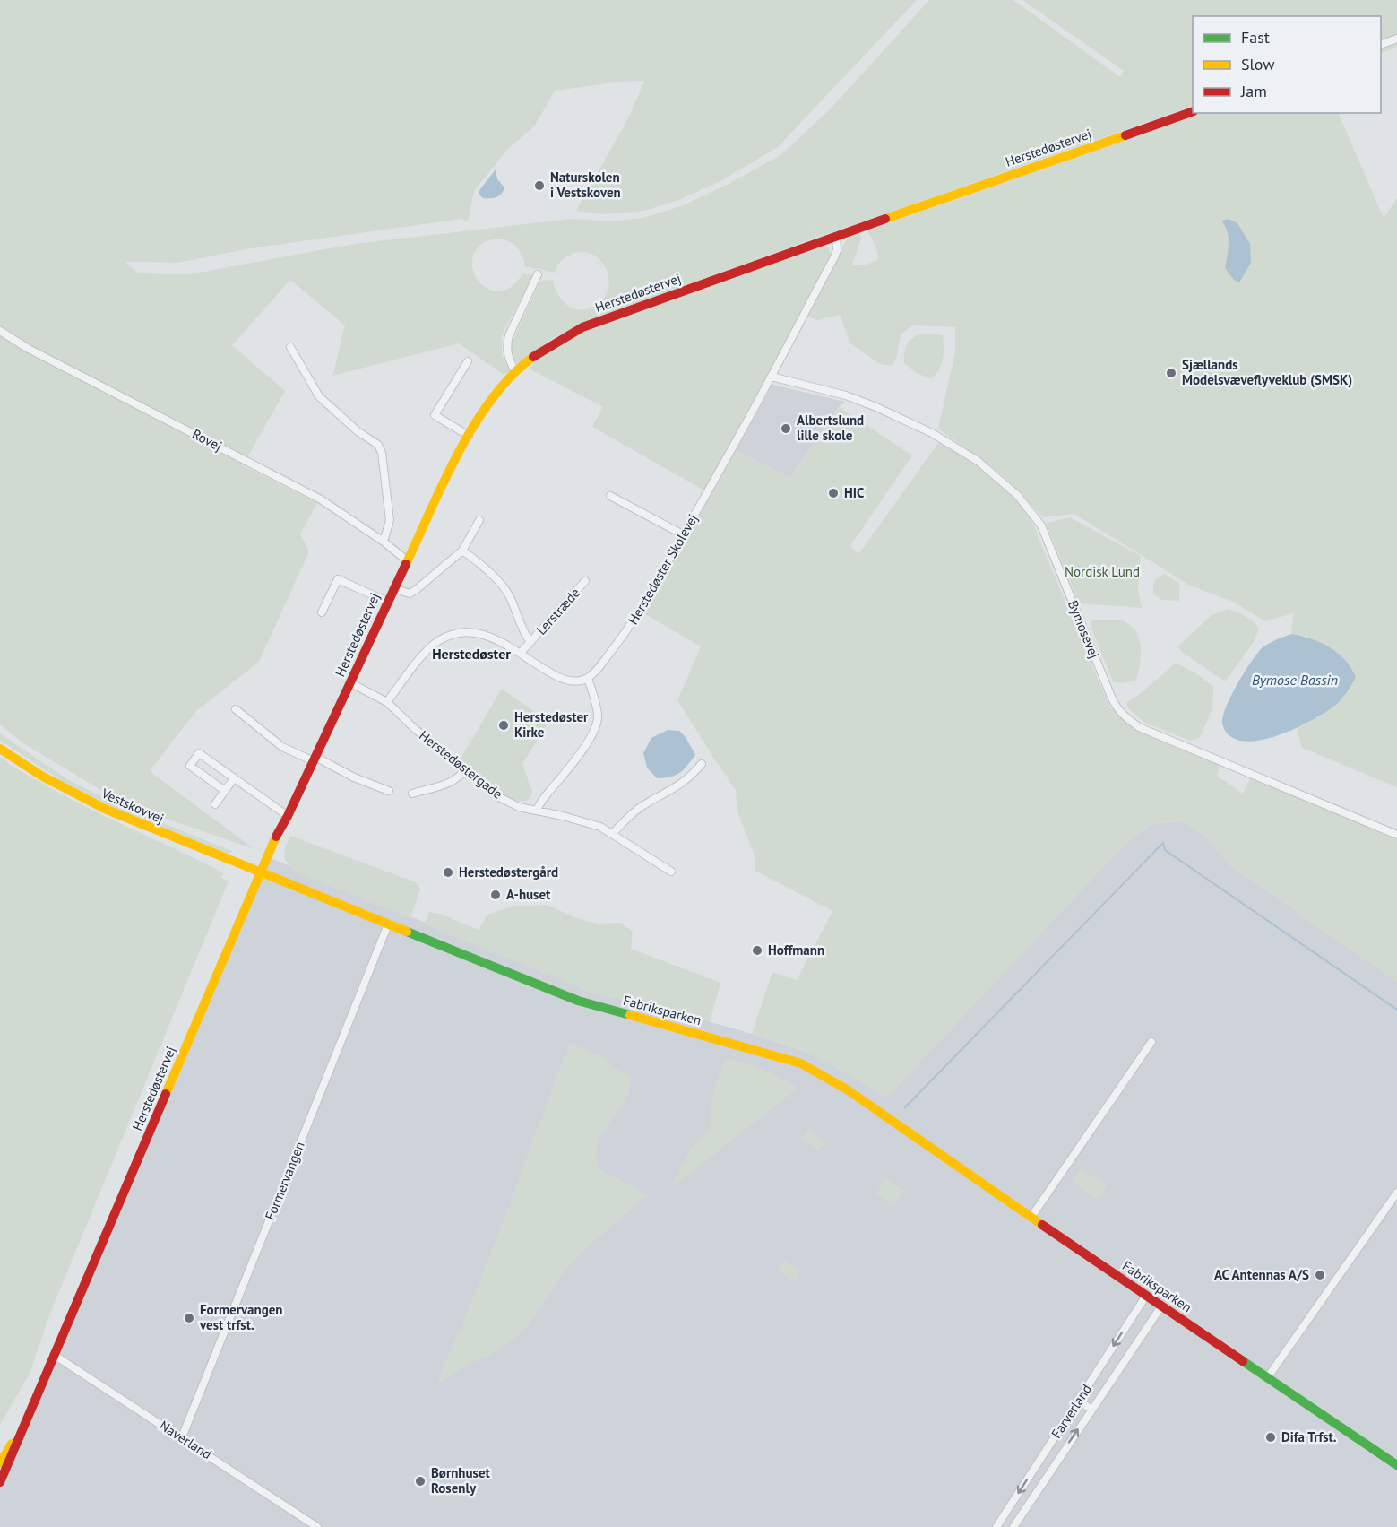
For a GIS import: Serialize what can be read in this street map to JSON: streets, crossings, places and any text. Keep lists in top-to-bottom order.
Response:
{
  "streets": {
    "street": [
      "Herstedøstervej",
      "Rovej",
      "Herstedøster Skolevej",
      "Lerstræde",
      "Bymosevej",
      "Herstedøstergade",
      "Vestskovvej",
      "Fabriksparken",
      "Formervangen",
      "Farverland",
      "Naverland"
    ]
  },
  "crossings": [
    ["Herstedøstervej", "Rovej"],
    ["Herstedøstervej", "Herstedøster Skolevej"],
    ["Herstedøstervej", "Herstedøstergade"],
    ["Herstedøstervej", "Vestskovvej"],
    ["Herstedøstervej", "Fabriksparken"],
    ["Herstedøstervej", "Naverland"],
    ["Herstedøster Skolevej", "Bymosevej"],
    ["Vestskovvej", "Fabriksparken"],
    ["Fabriksparken", "Formervangen"],
    ["Fabriksparken", "Farverland"],
    ["Formervangen", "Naverland"]
  ],
  "districts": ["Herstedøster"],
  "water": ["Bymose Bassin"],
  "parks": ["Nordisk Lund"],
  "places": [
    "Naturskolen i Vestskoven",
    "Sjællands Modelsvæveflyveklub (SMSK)",
    "Albertslund lille skole",
    "HIC",
    "Herstedøster Kirke",
    "Herstedøstergård",
    "A-huset",
    "Hoffmann",
    "AC Antennas A/S",
    "Formervangen vest trfst.",
    "Difa Trfst.",
    "Børnhuset Rosenly"
  ],
  "legend": ["Fast", "Slow", "Jam"]
}
